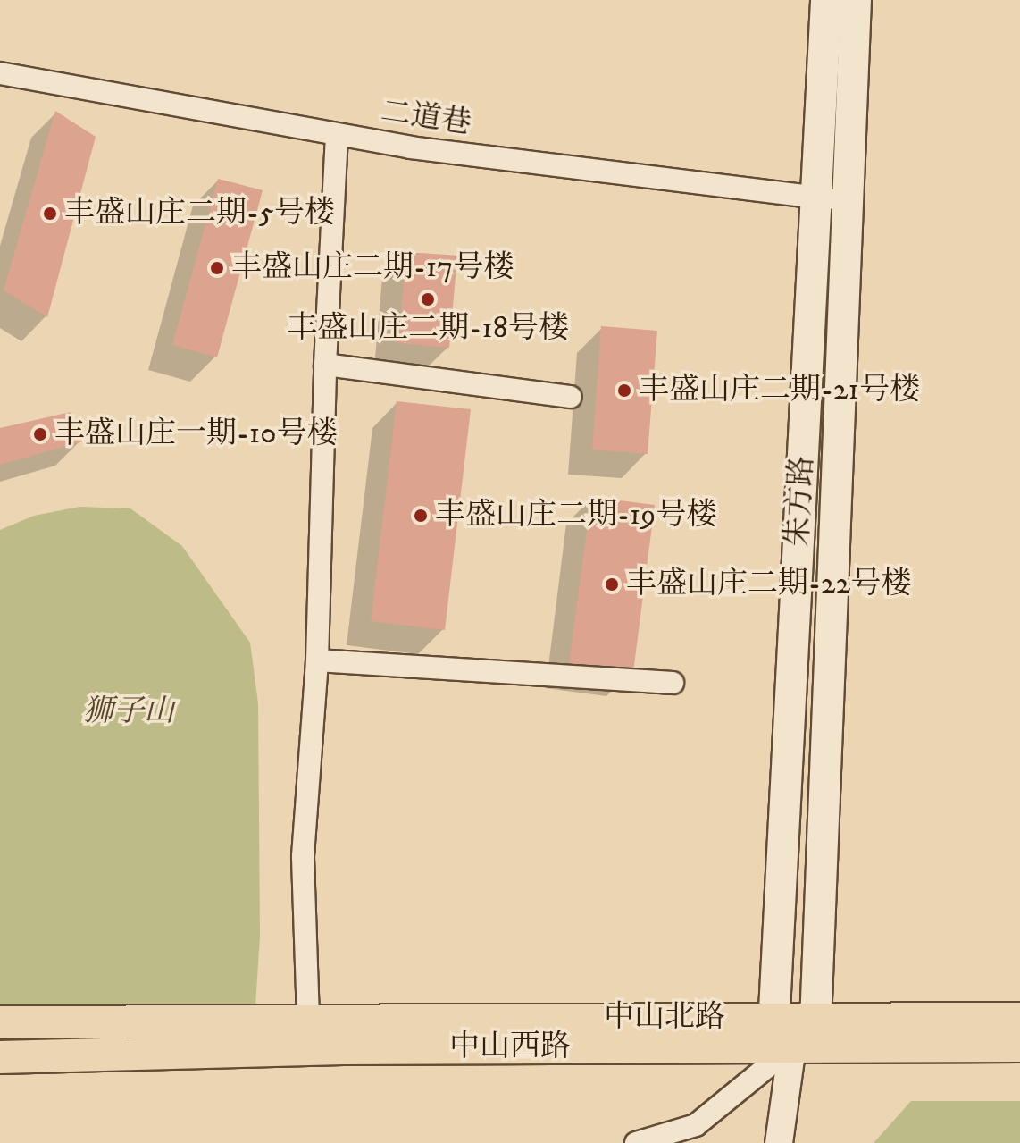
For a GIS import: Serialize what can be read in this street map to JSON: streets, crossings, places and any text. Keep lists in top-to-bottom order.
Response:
{
  "streets": {
    "main road": ["朱方路", "中山北路", "中山西路"],
    "street": ["二道巷"]
  },
  "crossings": [
    ["二道巷", "朱方路"],
    ["朱方路", "中山北路"],
    ["朱方路", "中山西路"],
    ["中山北路", "中山西路"]
  ],
  "parks": ["狮子山"],
  "places": [
    "丰盛山庄二期-5号楼",
    "丰盛山庄二期-17号楼",
    "丰盛山庄二期-18号楼",
    "丰盛山庄二期-21号楼",
    "丰盛山庄一期-10号楼",
    "丰盛山庄二期-19号楼",
    "丰盛山庄二期-22号楼"
  ]
}
